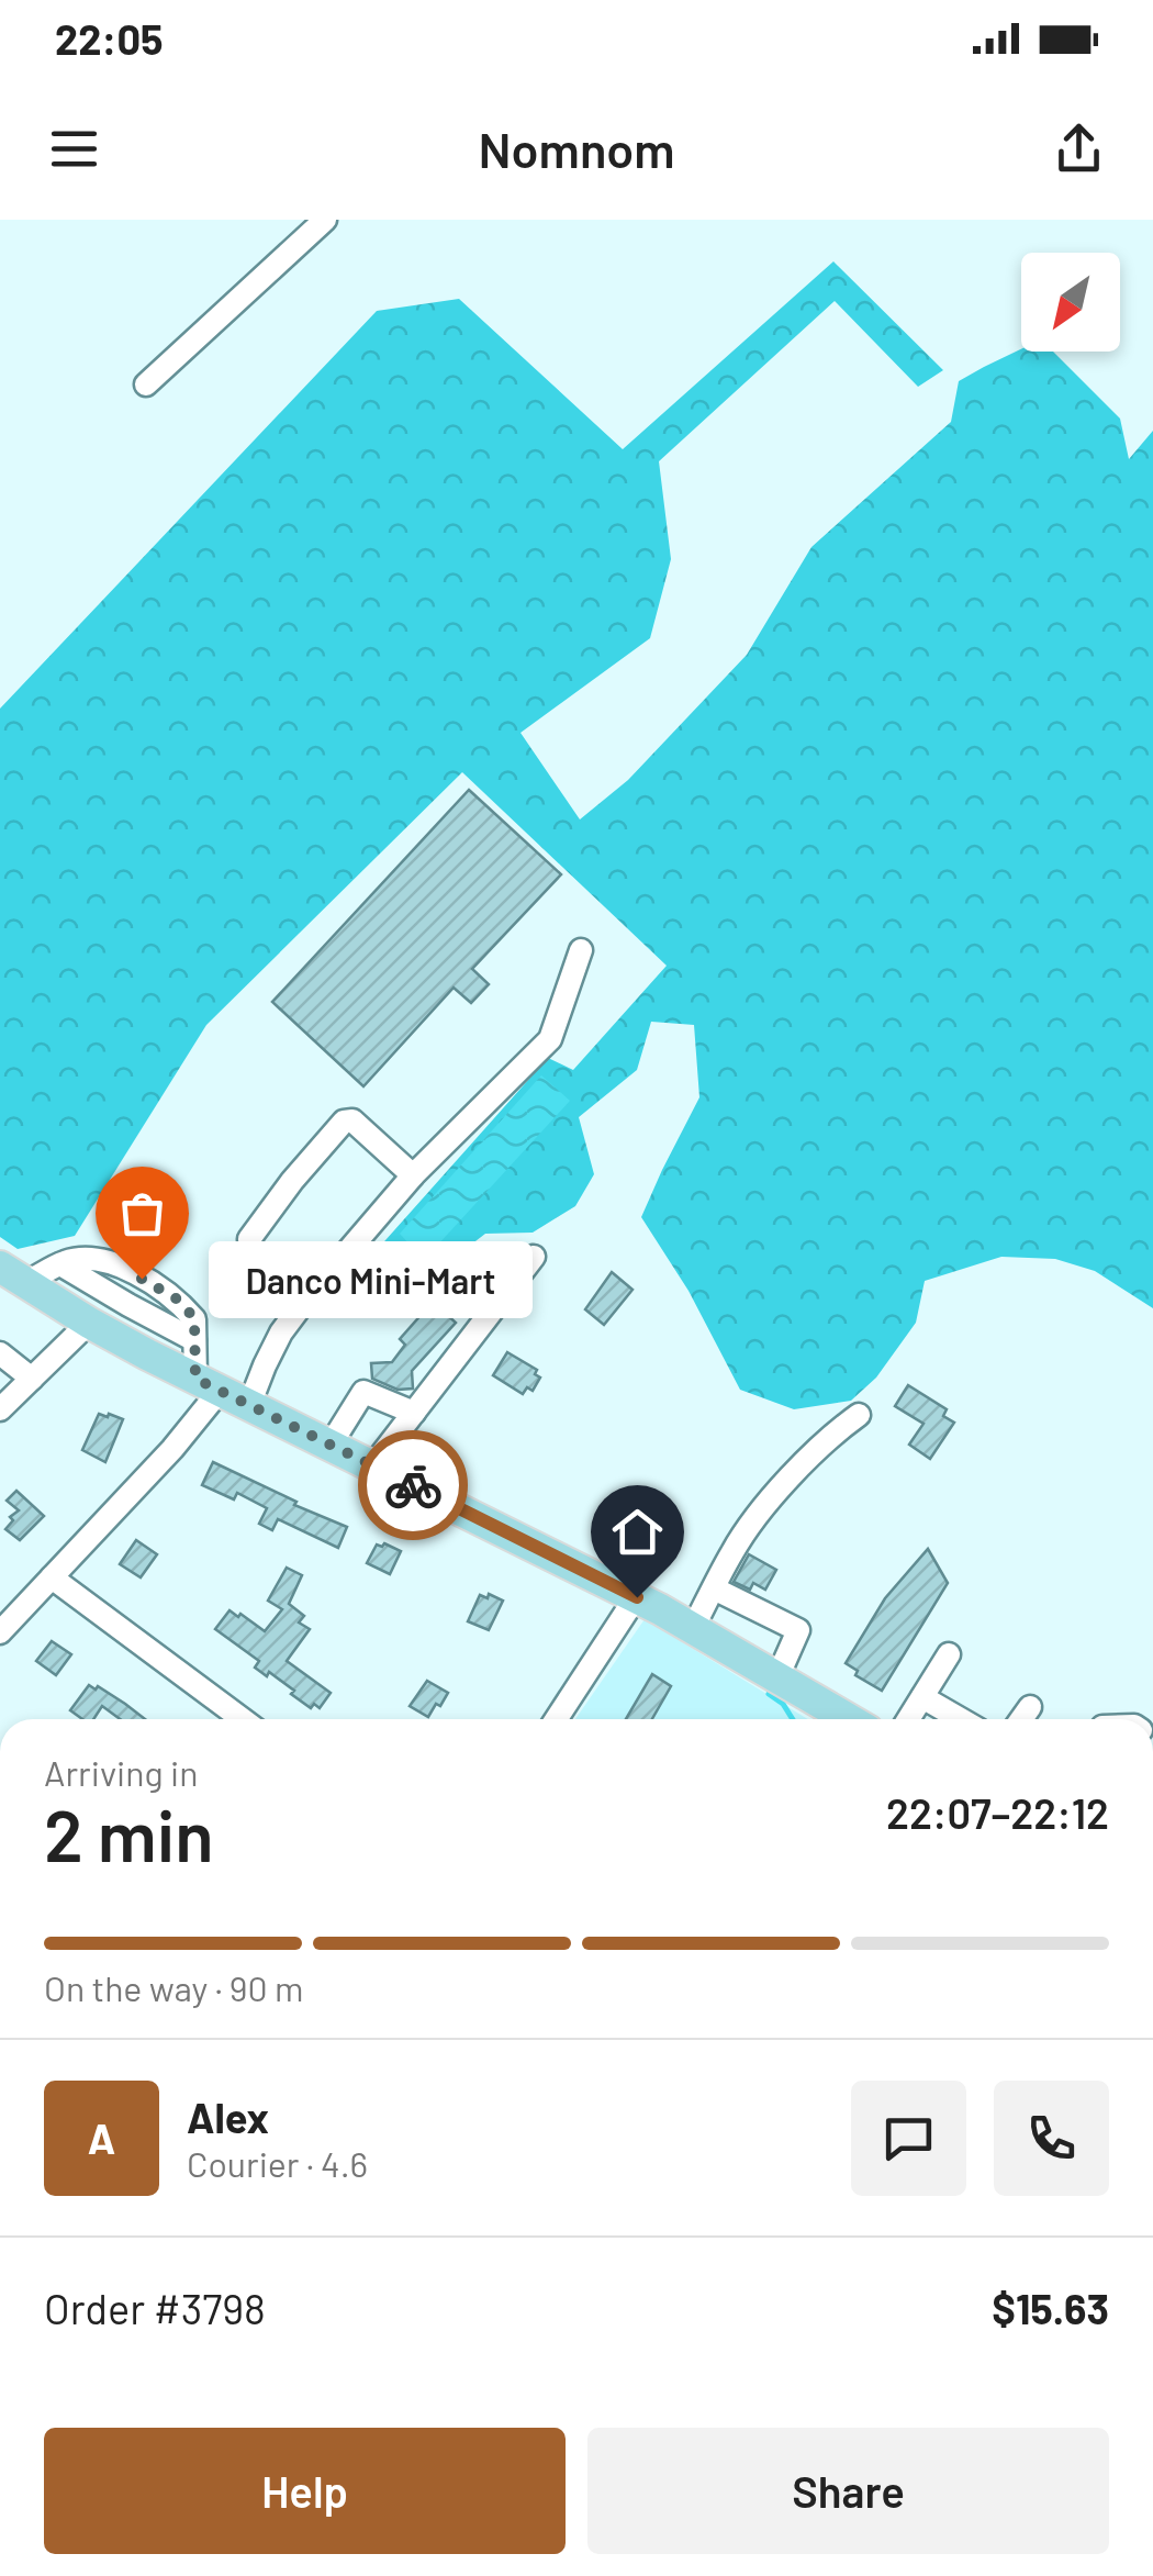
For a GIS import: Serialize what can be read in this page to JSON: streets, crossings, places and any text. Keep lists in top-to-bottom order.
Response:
{
  "places": ["Danco Mini-Mart"],
  "north": "bottom left",
  "page": {
    "status": "22:05",
    "header": "Nomnom",
    "bubble": "Danco Mini-Mart",
    "heading": ["2 min", "Arriving in", "22:07–22:12"],
    "panel": [
      "Alex",
      "Courier · 4.6",
      "Order #3798",
      "$15.63"
    ],
    "bar": "On the way · 90 m",
    "round": "A",
    "buttons": ["Help", "Share"]
  }
}
